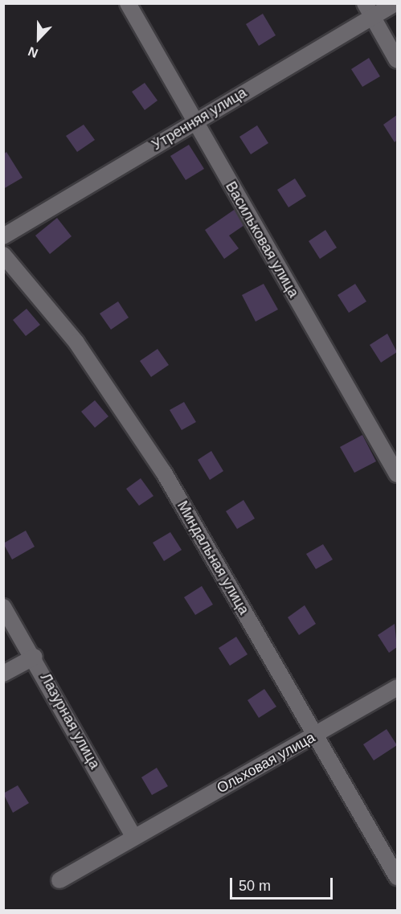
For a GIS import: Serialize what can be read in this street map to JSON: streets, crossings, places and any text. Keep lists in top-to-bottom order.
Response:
{
  "streets": {
    "street": [
      "Утренняя улица",
      "Васильковая улица",
      "Миндальная улица",
      "Лазурная улица",
      "Ольховая улица"
    ]
  },
  "crossings": [
    ["Утренняя улица", "Васильковая улица"],
    ["Миндальная улица", "Ольховая улица"],
    ["Лазурная улица", "Ольховая улица"]
  ],
  "scale_bar": "50 m",
  "north": "bottom"
}
